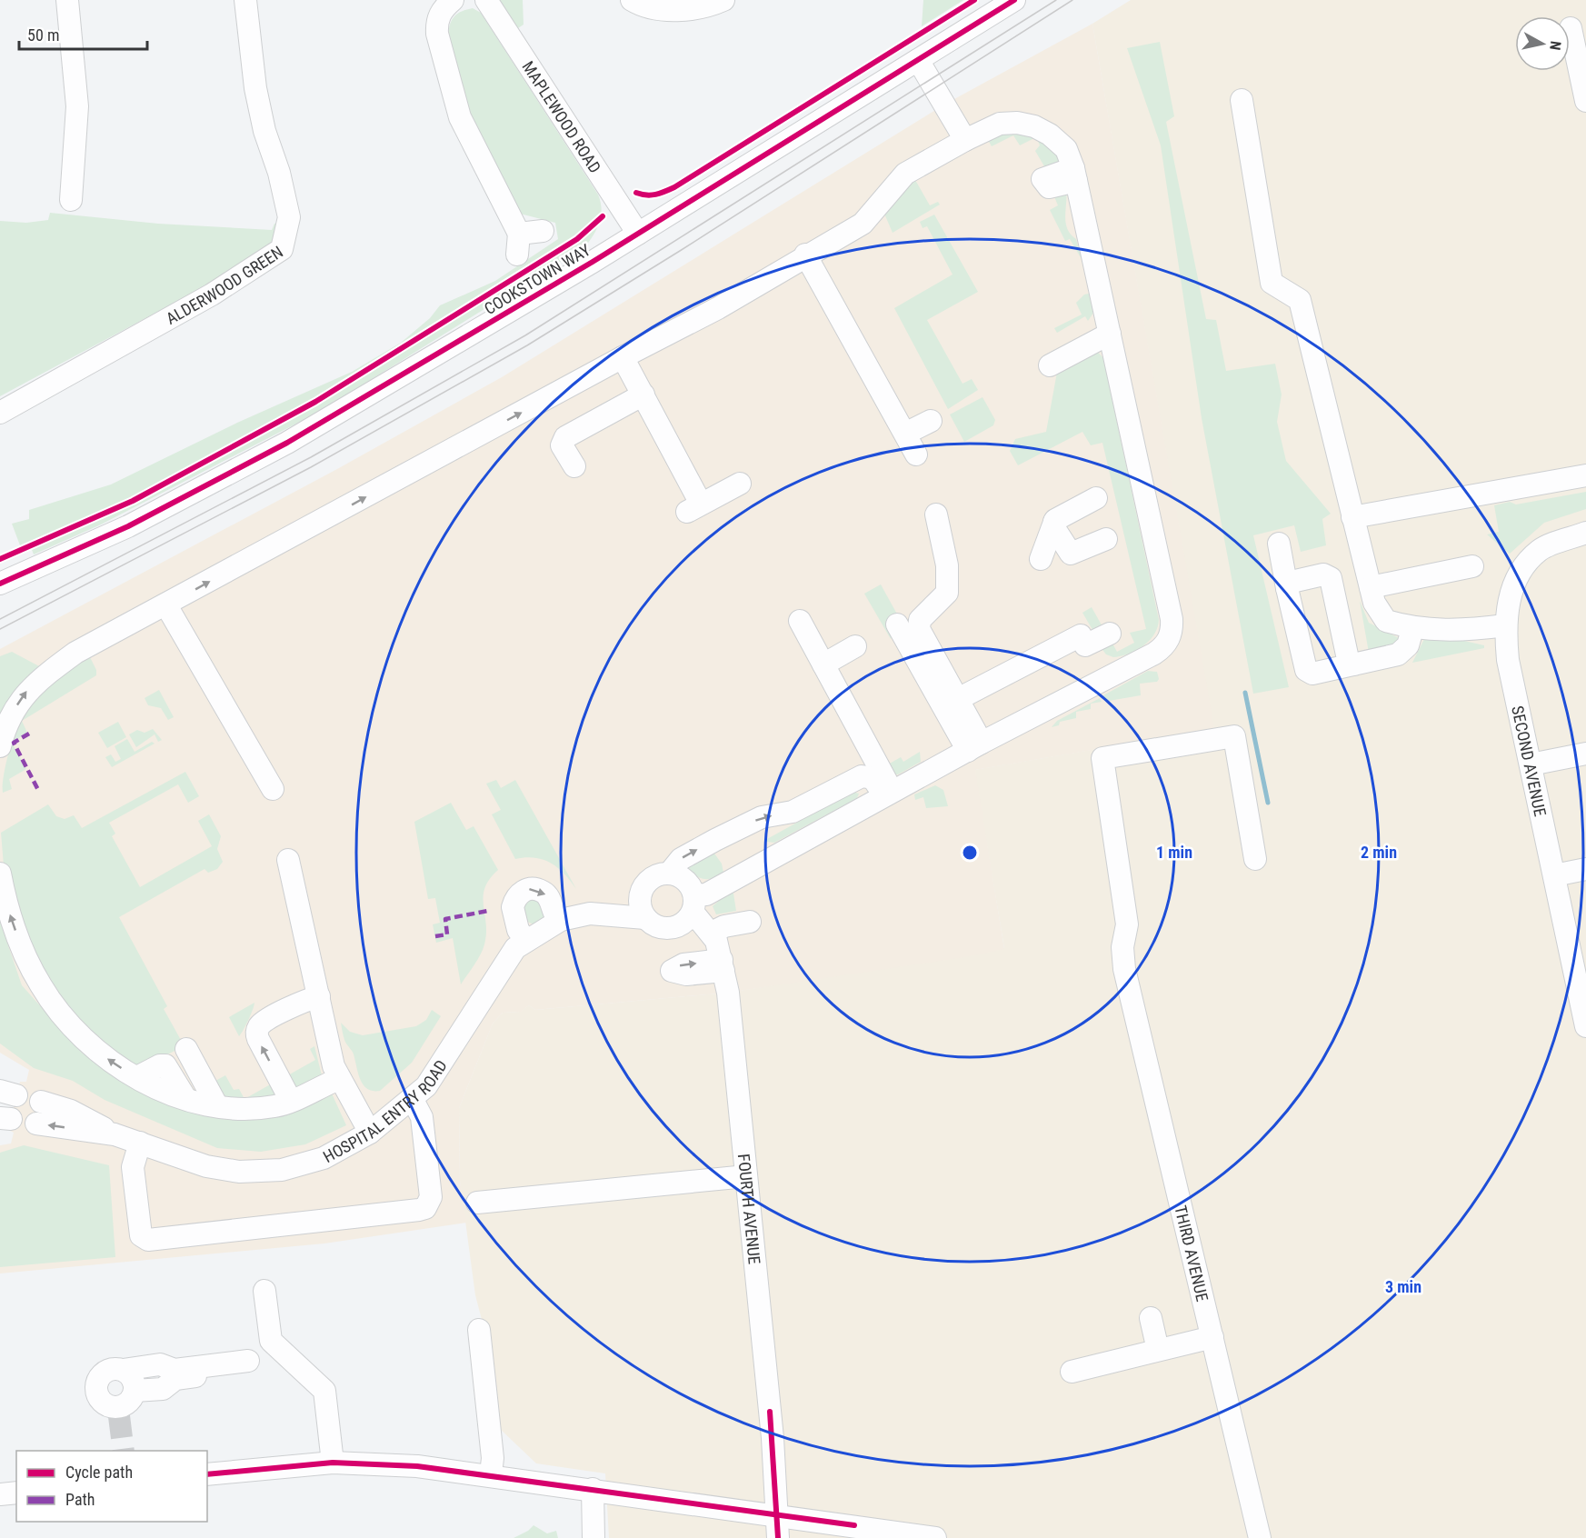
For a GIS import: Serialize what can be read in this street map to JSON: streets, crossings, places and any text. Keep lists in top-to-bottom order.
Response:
{
  "streets": {
    "street": [
      "MAPLEWOOD ROAD",
      "COOKSTOWN WAY",
      "ALDERWOOD GREEN",
      "SECOND AVENUE",
      "HOSPITAL ENTRY ROAD",
      "FOURTH AVENUE",
      "THIRD AVENUE"
    ]
  },
  "crossings": [
    ["MAPLEWOOD ROAD", "COOKSTOWN WAY"],
    ["HOSPITAL ENTRY ROAD", "FOURTH AVENUE"]
  ],
  "legend": ["Cycle path", "Path"],
  "scale_bar": "50 m",
  "north": "right",
  "rings": ["1 min", "2 min", "3 min"]
}
